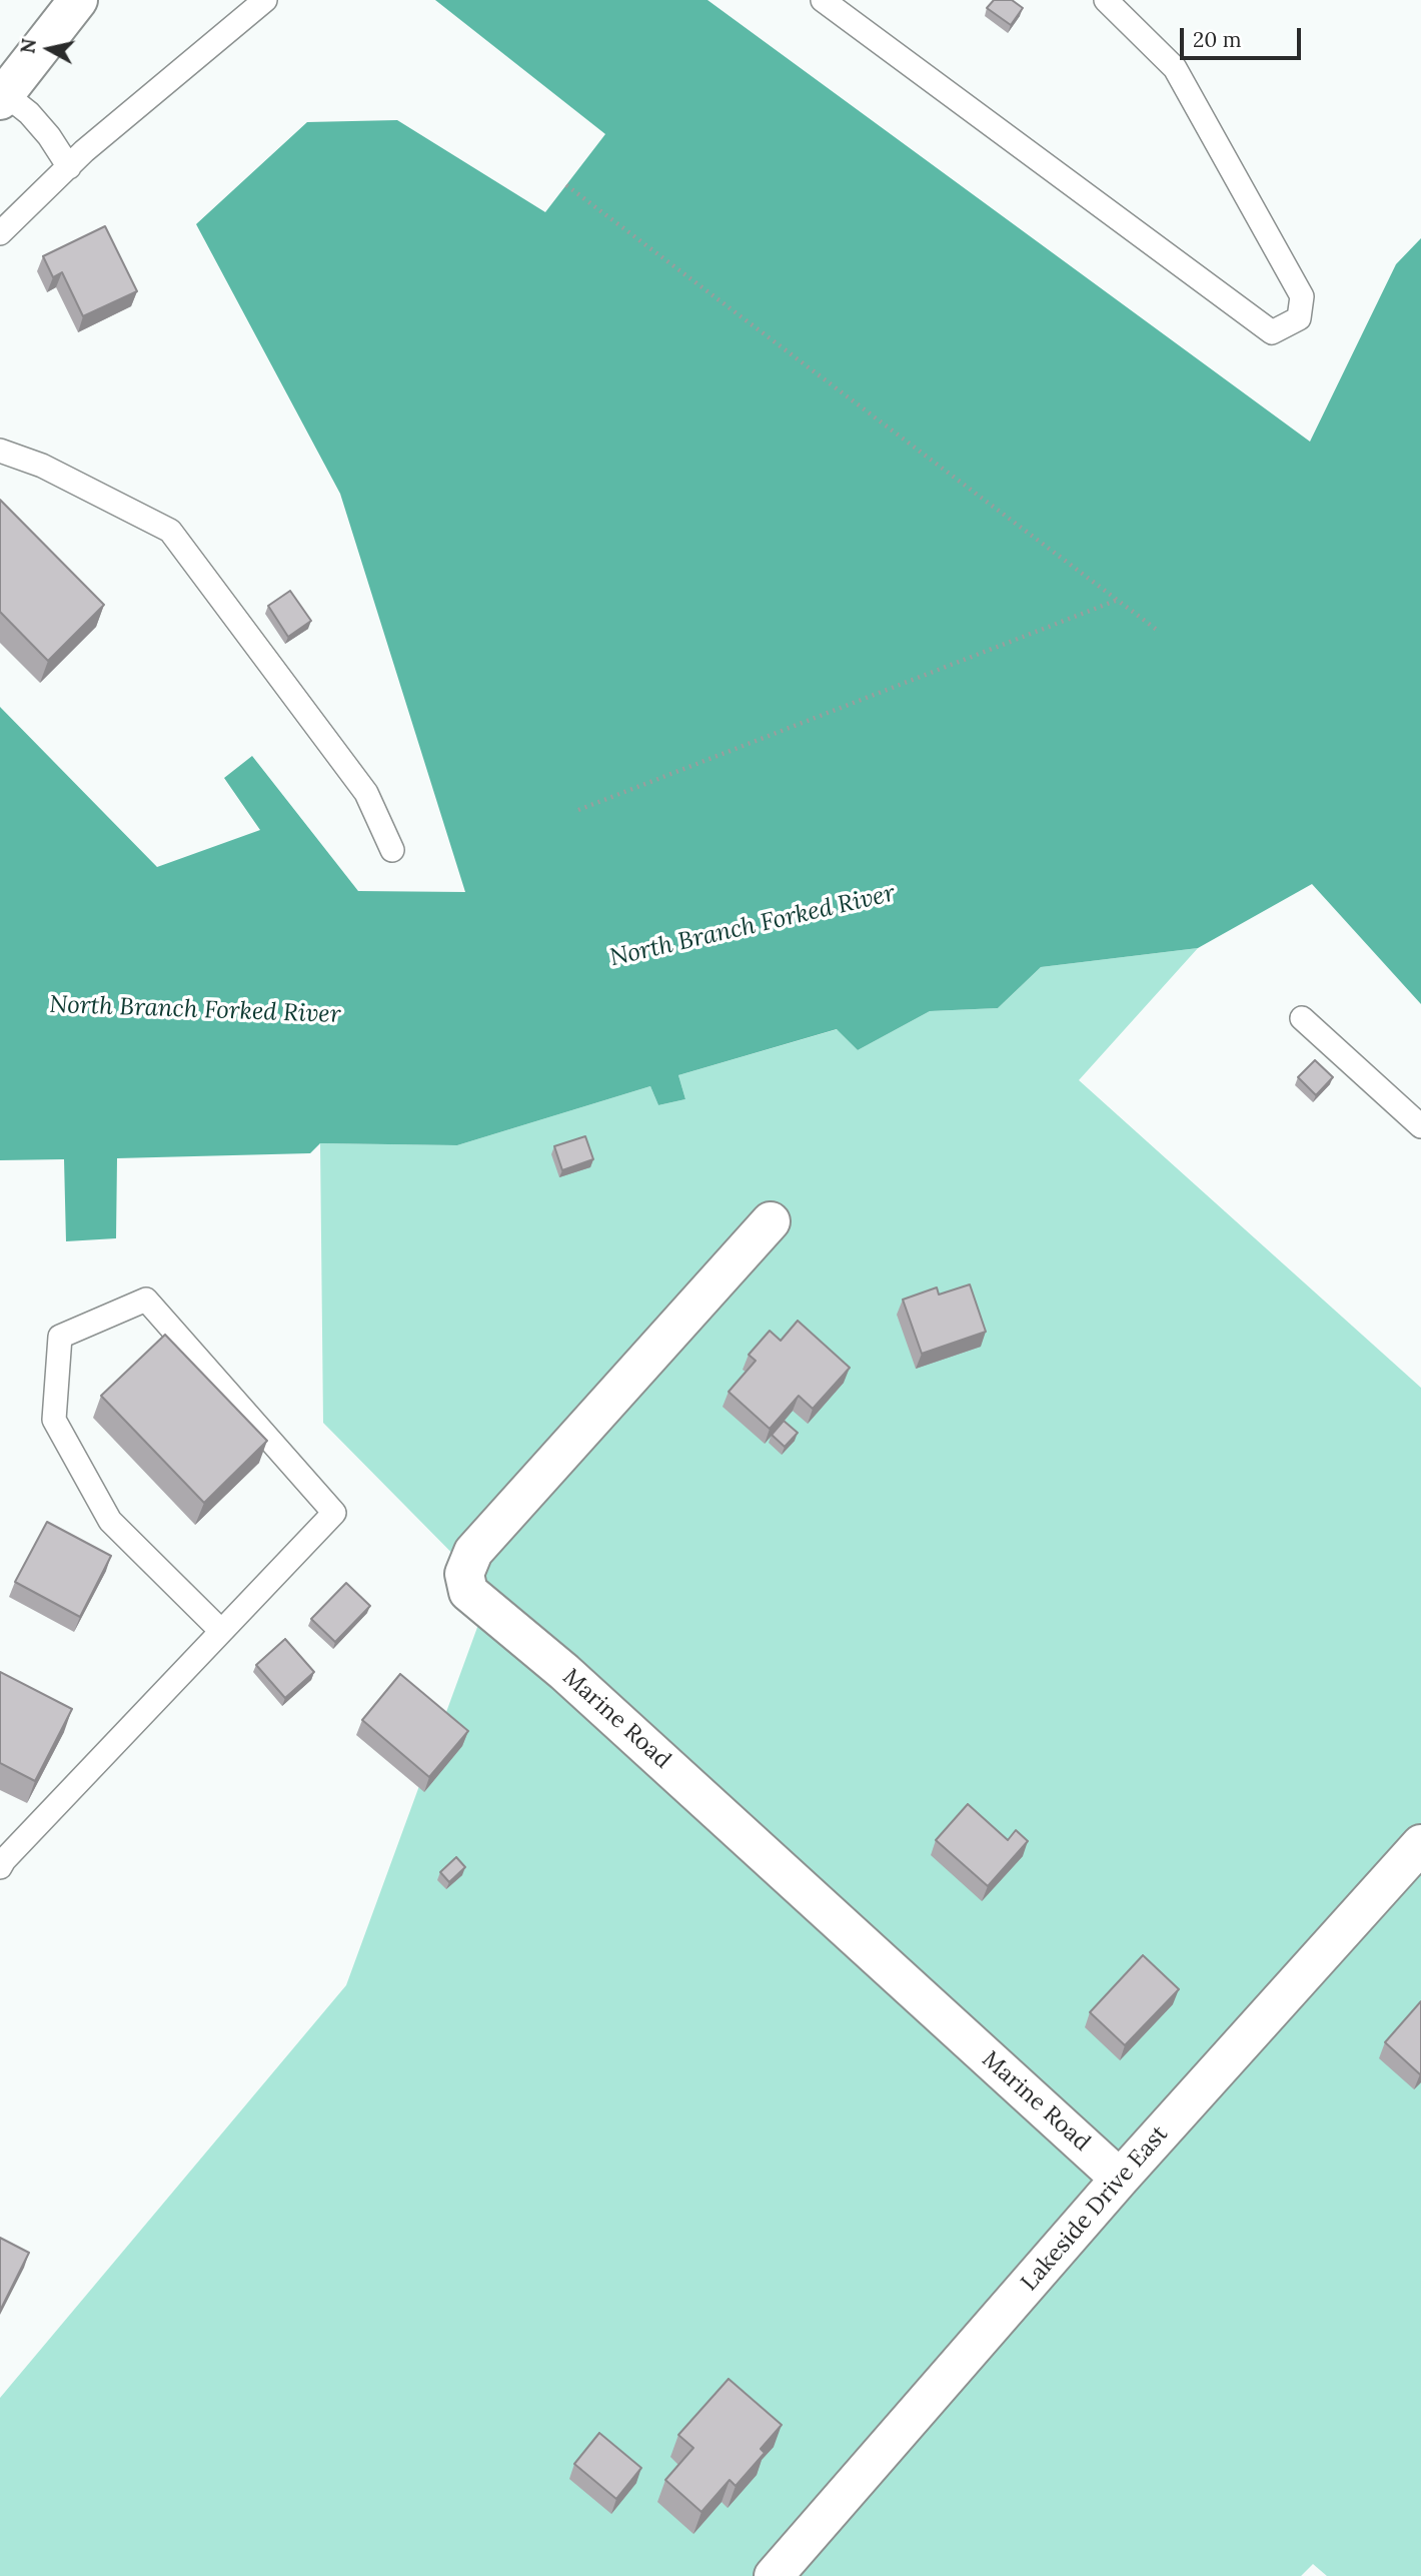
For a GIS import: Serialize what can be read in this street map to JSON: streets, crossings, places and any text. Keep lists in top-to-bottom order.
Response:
{
  "streets": {
    "street": ["Marine Road", "Lakeside Drive East"]
  },
  "crossings": [
    ["Marine Road", "Lakeside Drive East"]
  ],
  "water": ["North Branch Forked River"],
  "scale_bar": "20 m",
  "north": "left"
}
